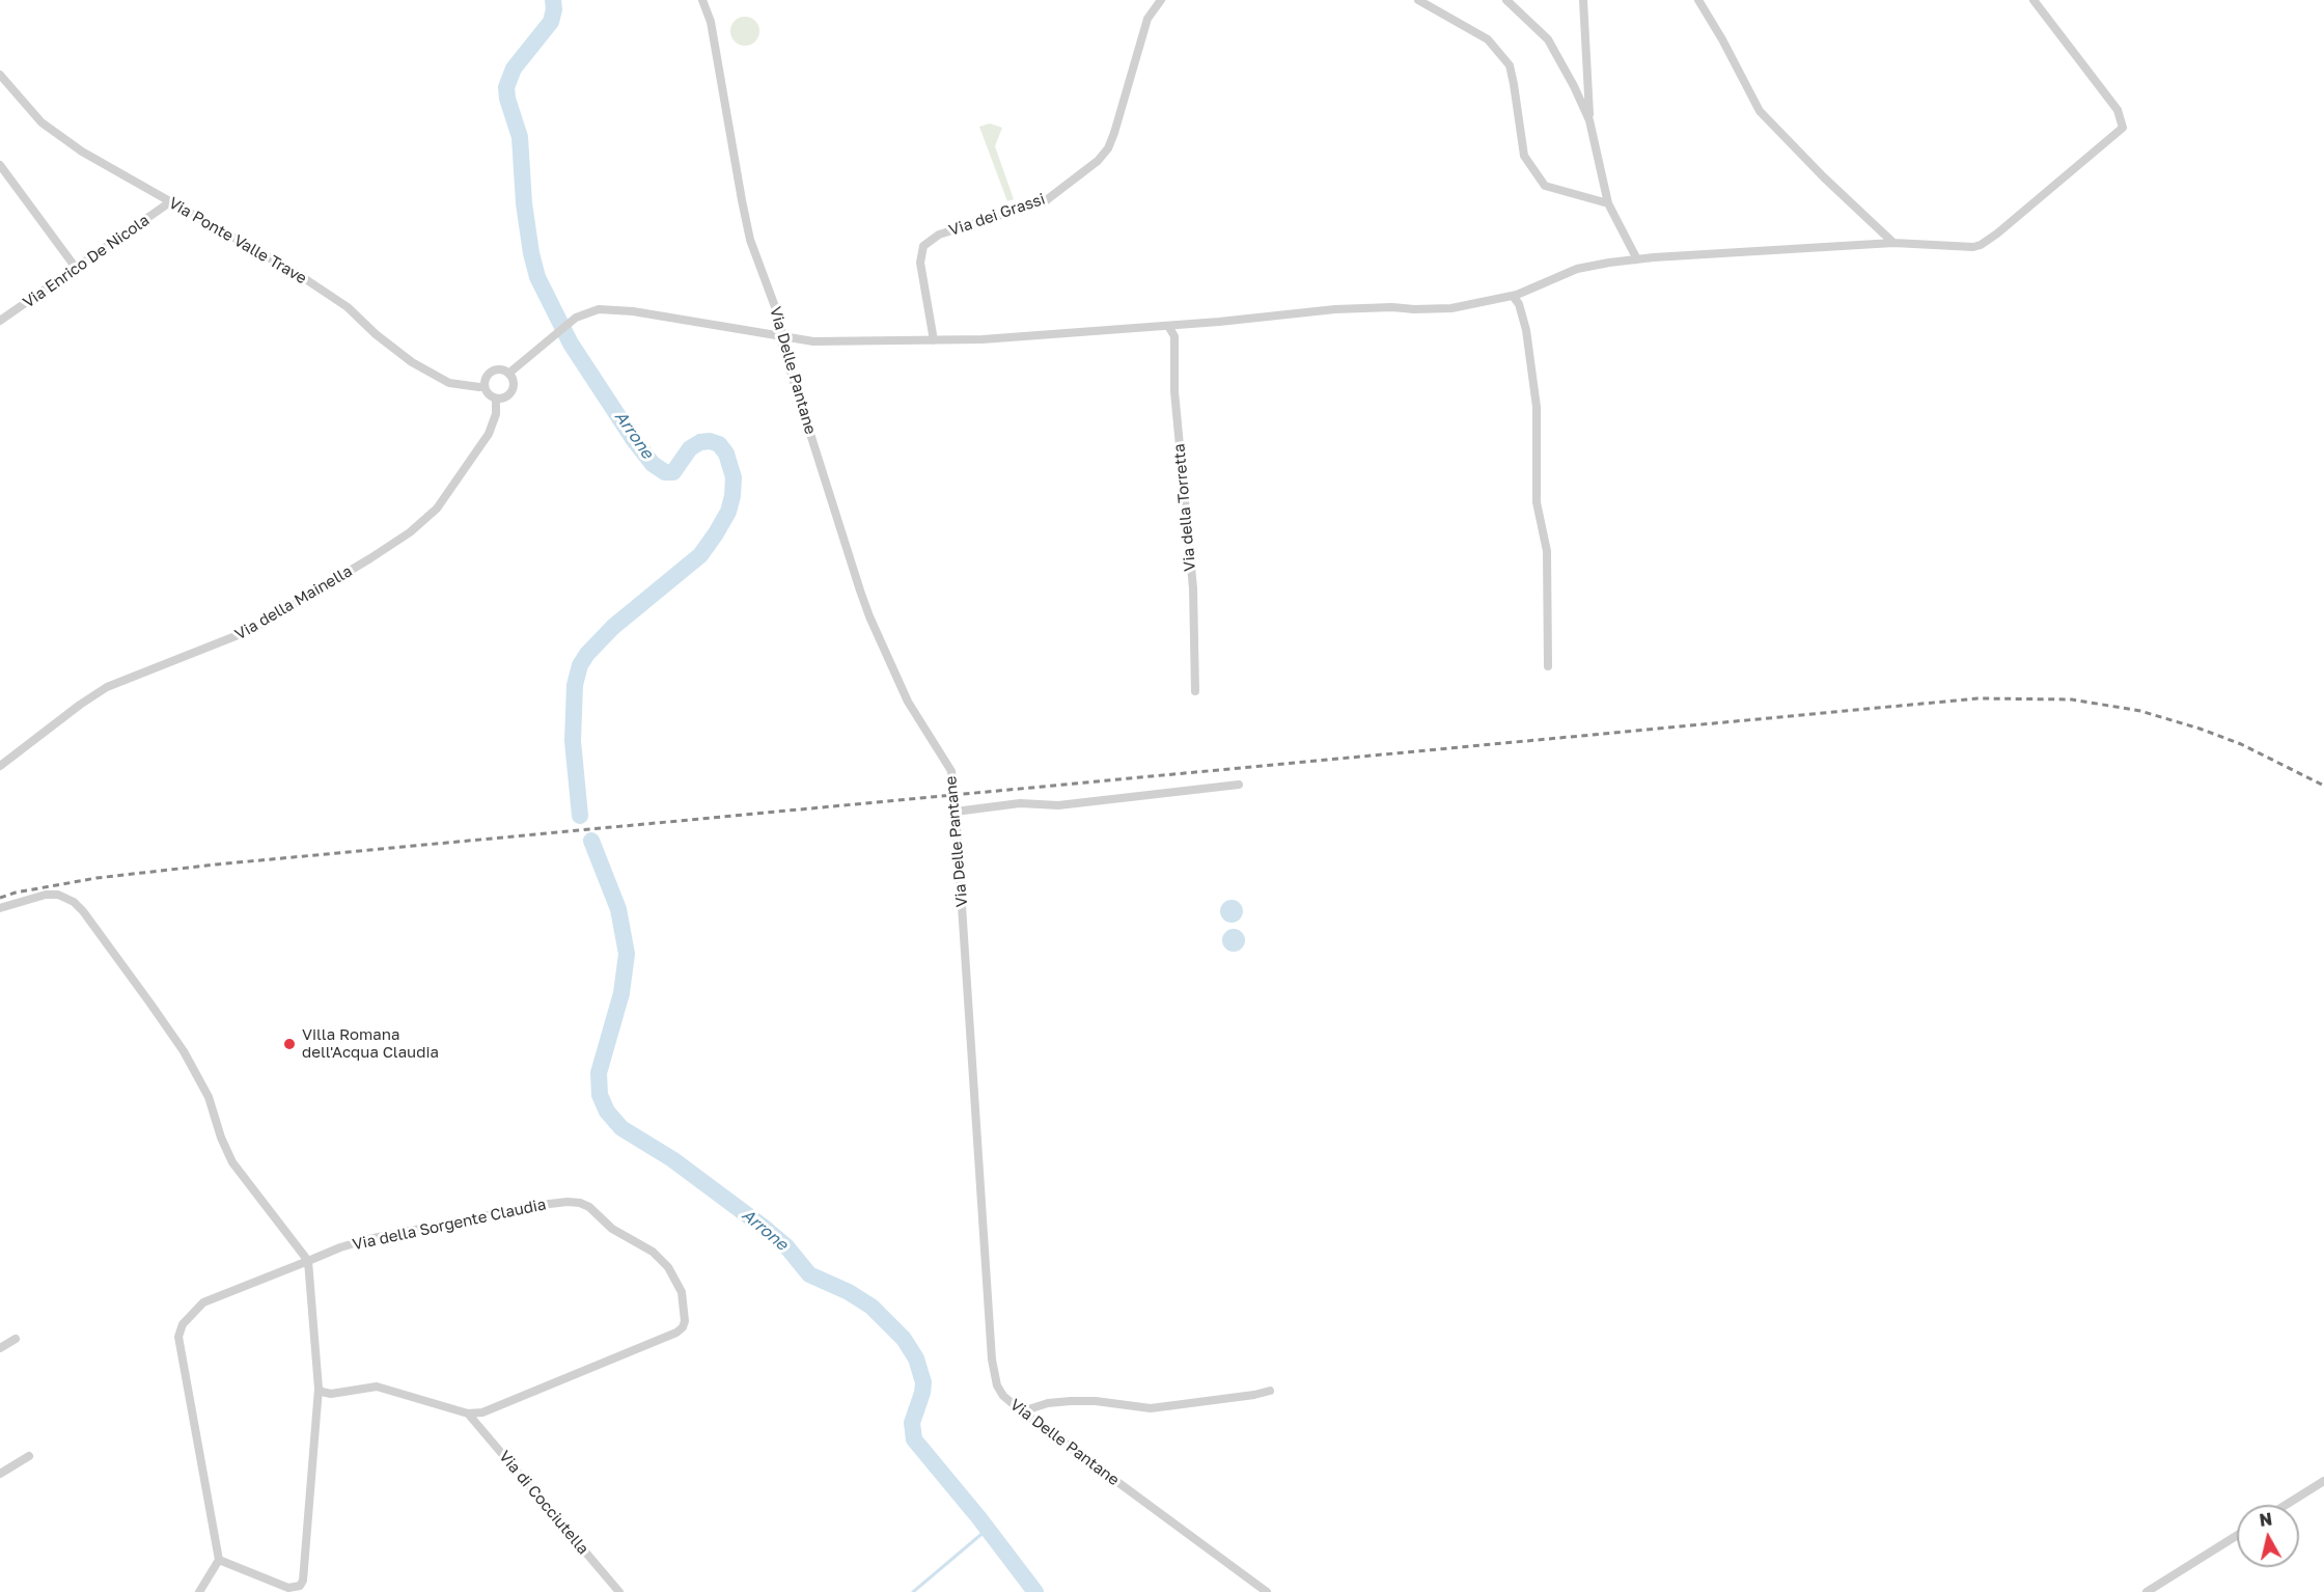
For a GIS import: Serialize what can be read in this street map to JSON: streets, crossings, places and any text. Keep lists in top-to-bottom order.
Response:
{
  "streets": {
    "street": [
      "Via dei Grassi",
      "Via Ponte Valle Trave",
      "Via Enrico De Nicola",
      "Via Delle Pantane",
      "Via della Torretta",
      "Via della Mainella",
      "Via della Sorgente Claudia",
      "Via di Cocciutella"
    ]
  },
  "crossings": [
    ["Via Ponte Valle Trave", "Via Enrico De Nicola"],
    ["Via Ponte Valle Trave", "Via della Mainella"],
    ["Via della Sorgente Claudia", "Via di Cocciutella"]
  ],
  "water": ["Arrone"],
  "places": ["Villa Romana dell'Acqua Claudia"],
  "north": "top"
}
